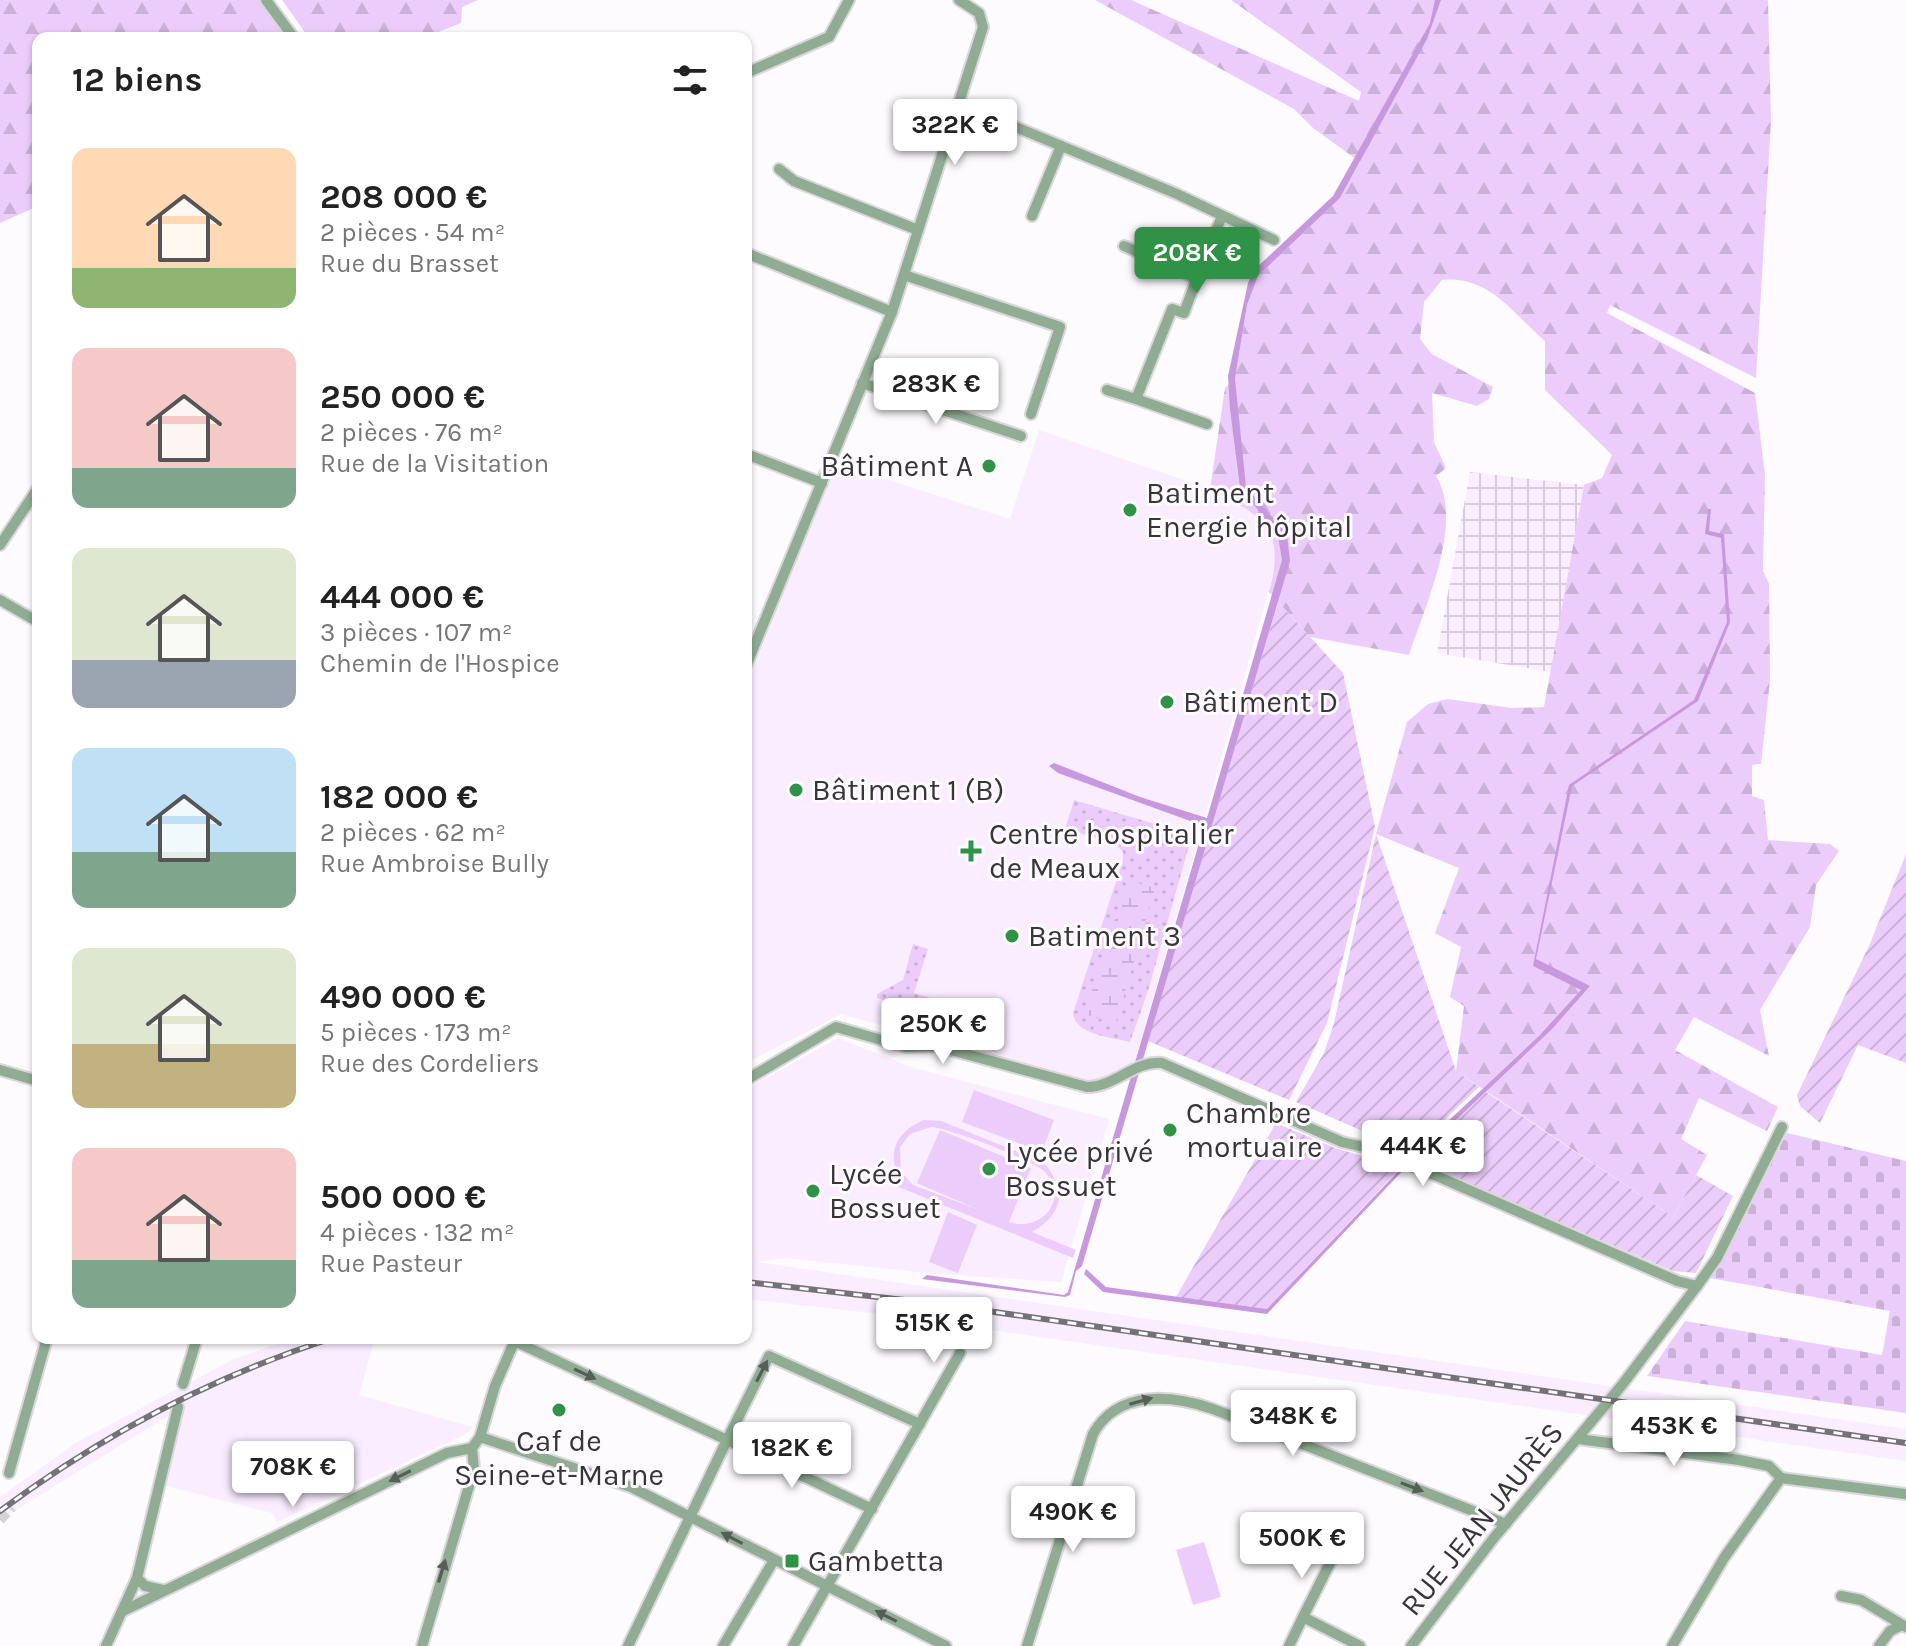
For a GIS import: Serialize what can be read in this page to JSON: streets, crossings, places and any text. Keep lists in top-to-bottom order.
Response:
{
  "streets": {
    "street": ["RUE JEAN JAURÈS"]
  },
  "places": {
    "other": [
      "Bâtiment A",
      "Batiment Energie hôpital",
      "Bâtiment D",
      "Bâtiment 1 (B)",
      "Batiment 3",
      "Chambre mortuaire",
      "Lycée privé Bossuet",
      "Lycée Bossuet",
      "Caf de Seine-et-Marne"
    ],
    "health": ["Centre hospitalier de Meaux"],
    "transit": ["Gambetta"]
  },
  "page": {
    "heading": "12 biens",
    "price": [
      "322K €",
      "208K €",
      "283K €",
      "250K €",
      "444K €",
      "515K €",
      "348K €",
      "453K €",
      "182K €",
      "708K €",
      "490K €",
      "500K €"
    ],
    "list": [
      {
        "name": "208 000 €",
        "note": "2 pièces · 54 m² · Rue du Brasset"
      },
      {
        "name": "250 000 €",
        "note": "2 pièces · 76 m² · Rue de la Visitation"
      },
      {
        "name": "444 000 €",
        "note": "3 pièces · 107 m² · Chemin de l'Hospice"
      },
      {
        "name": "182 000 €",
        "note": "2 pièces · 62 m² · Rue Ambroise Bully"
      },
      {
        "name": "490 000 €",
        "note": "5 pièces · 173 m² · Rue des Cordeliers"
      },
      {
        "name": "500 000 €",
        "note": "4 pièces · 132 m² · Rue Pasteur"
      }
    ]
  }
}
